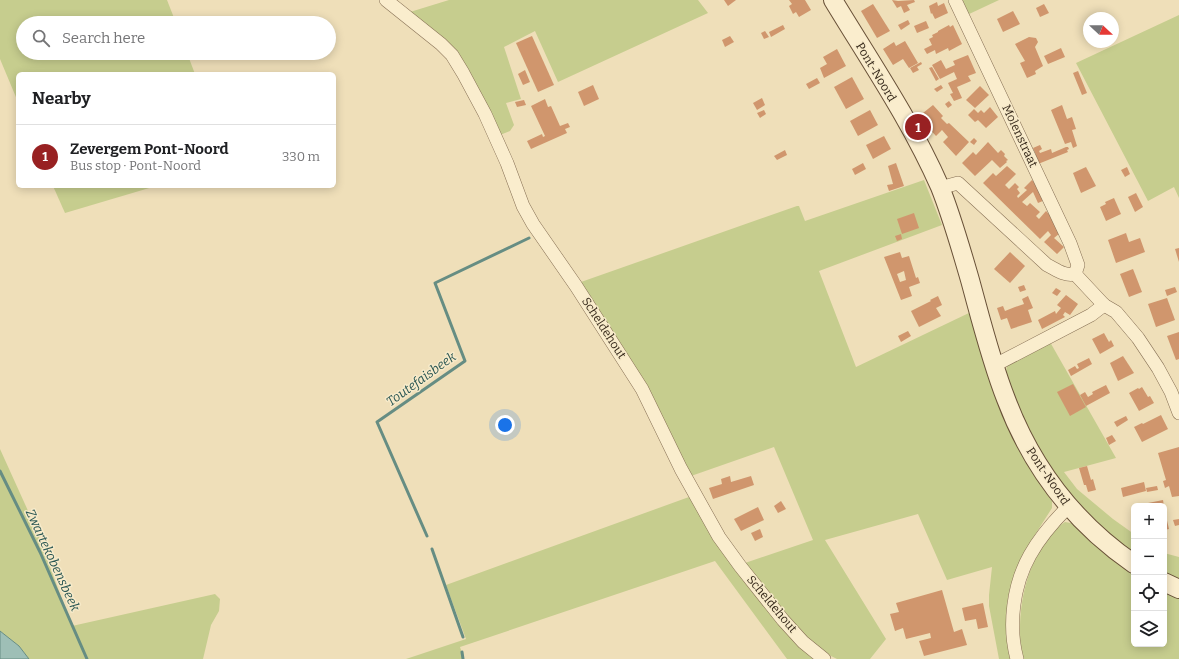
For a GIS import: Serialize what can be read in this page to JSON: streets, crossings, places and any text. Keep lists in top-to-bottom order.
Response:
{
  "streets": {
    "street": ["Pont-Noord", "Molenstraat", "Scheldehout"]
  },
  "water": ["Toutefaisbeek", "Zwartekobensbeek"],
  "north": "right",
  "page": {
    "search": "Search here",
    "heading": "Nearby",
    "pins": "1",
    "list": [
      {
        "mark": "1",
        "name": "Zevergem Pont-Noord",
        "note": "Bus stop · Pont-Noord",
        "value": "330 m"
      }
    ],
    "map_buttons": ["+", "−"]
  }
}
